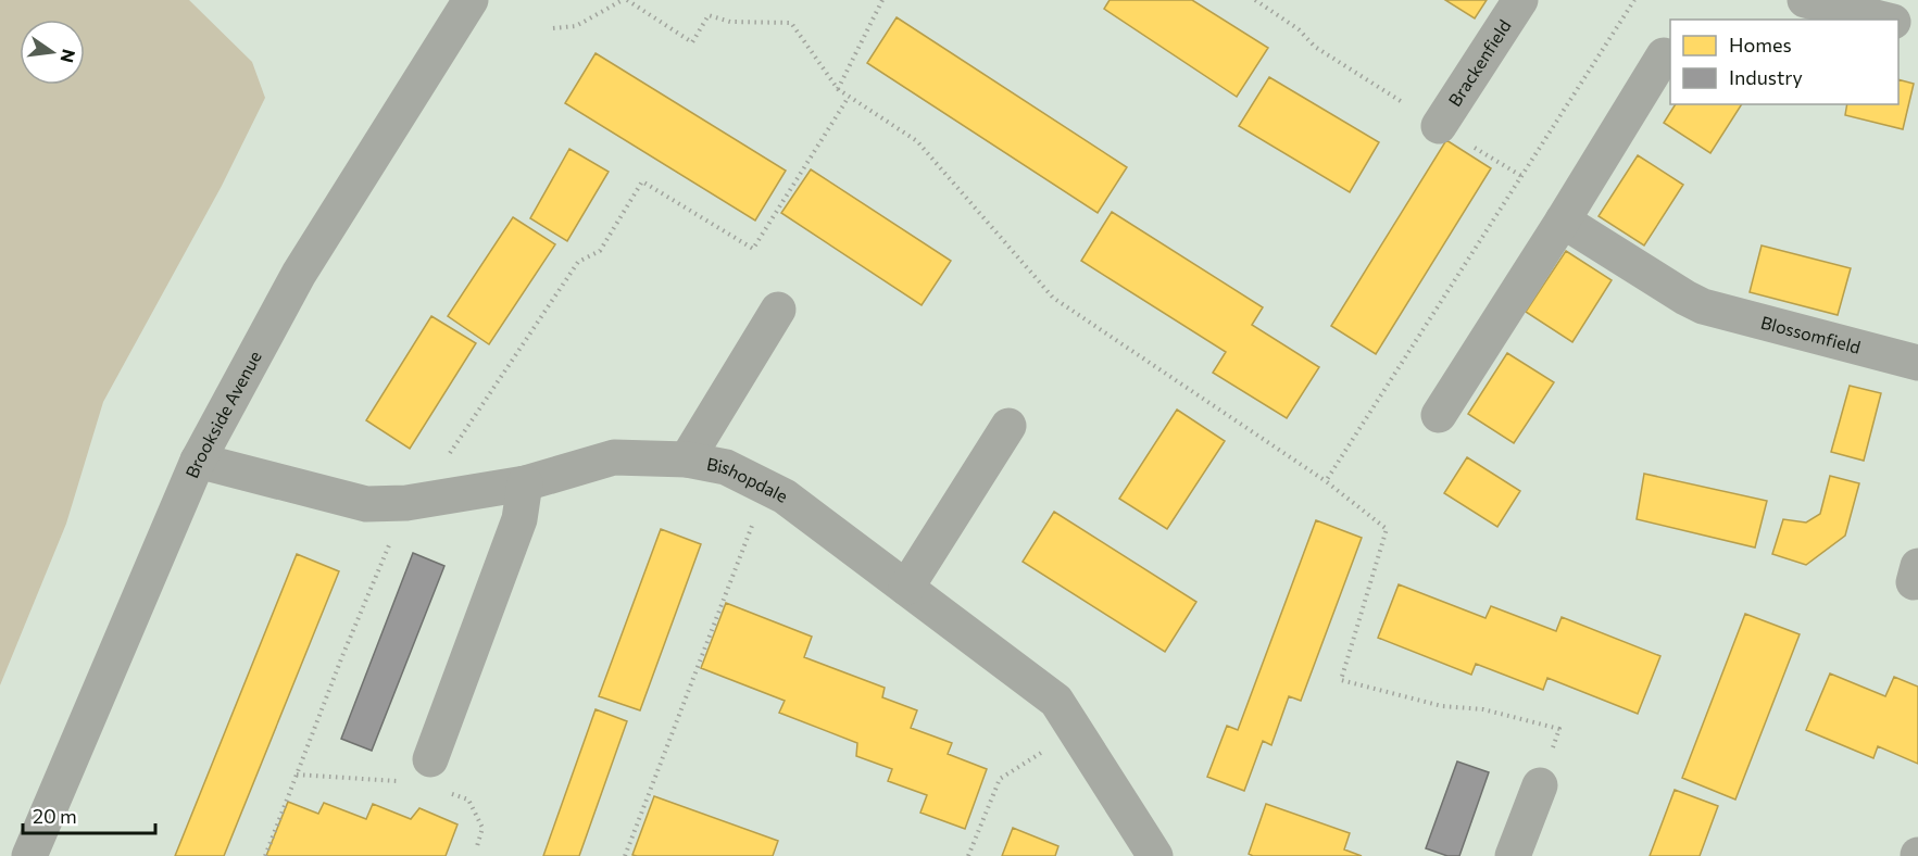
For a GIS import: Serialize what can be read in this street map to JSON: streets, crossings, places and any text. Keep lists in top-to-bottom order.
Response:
{
  "streets": {
    "street": [
      "Brackenfield",
      "Blossomfield",
      "Brookside Avenue",
      "Bishopdale"
    ]
  },
  "crossings": [
    ["Brookside Avenue", "Bishopdale"]
  ],
  "legend": ["Homes", "Industry"],
  "scale_bar": "20 m",
  "north": "right"
}
